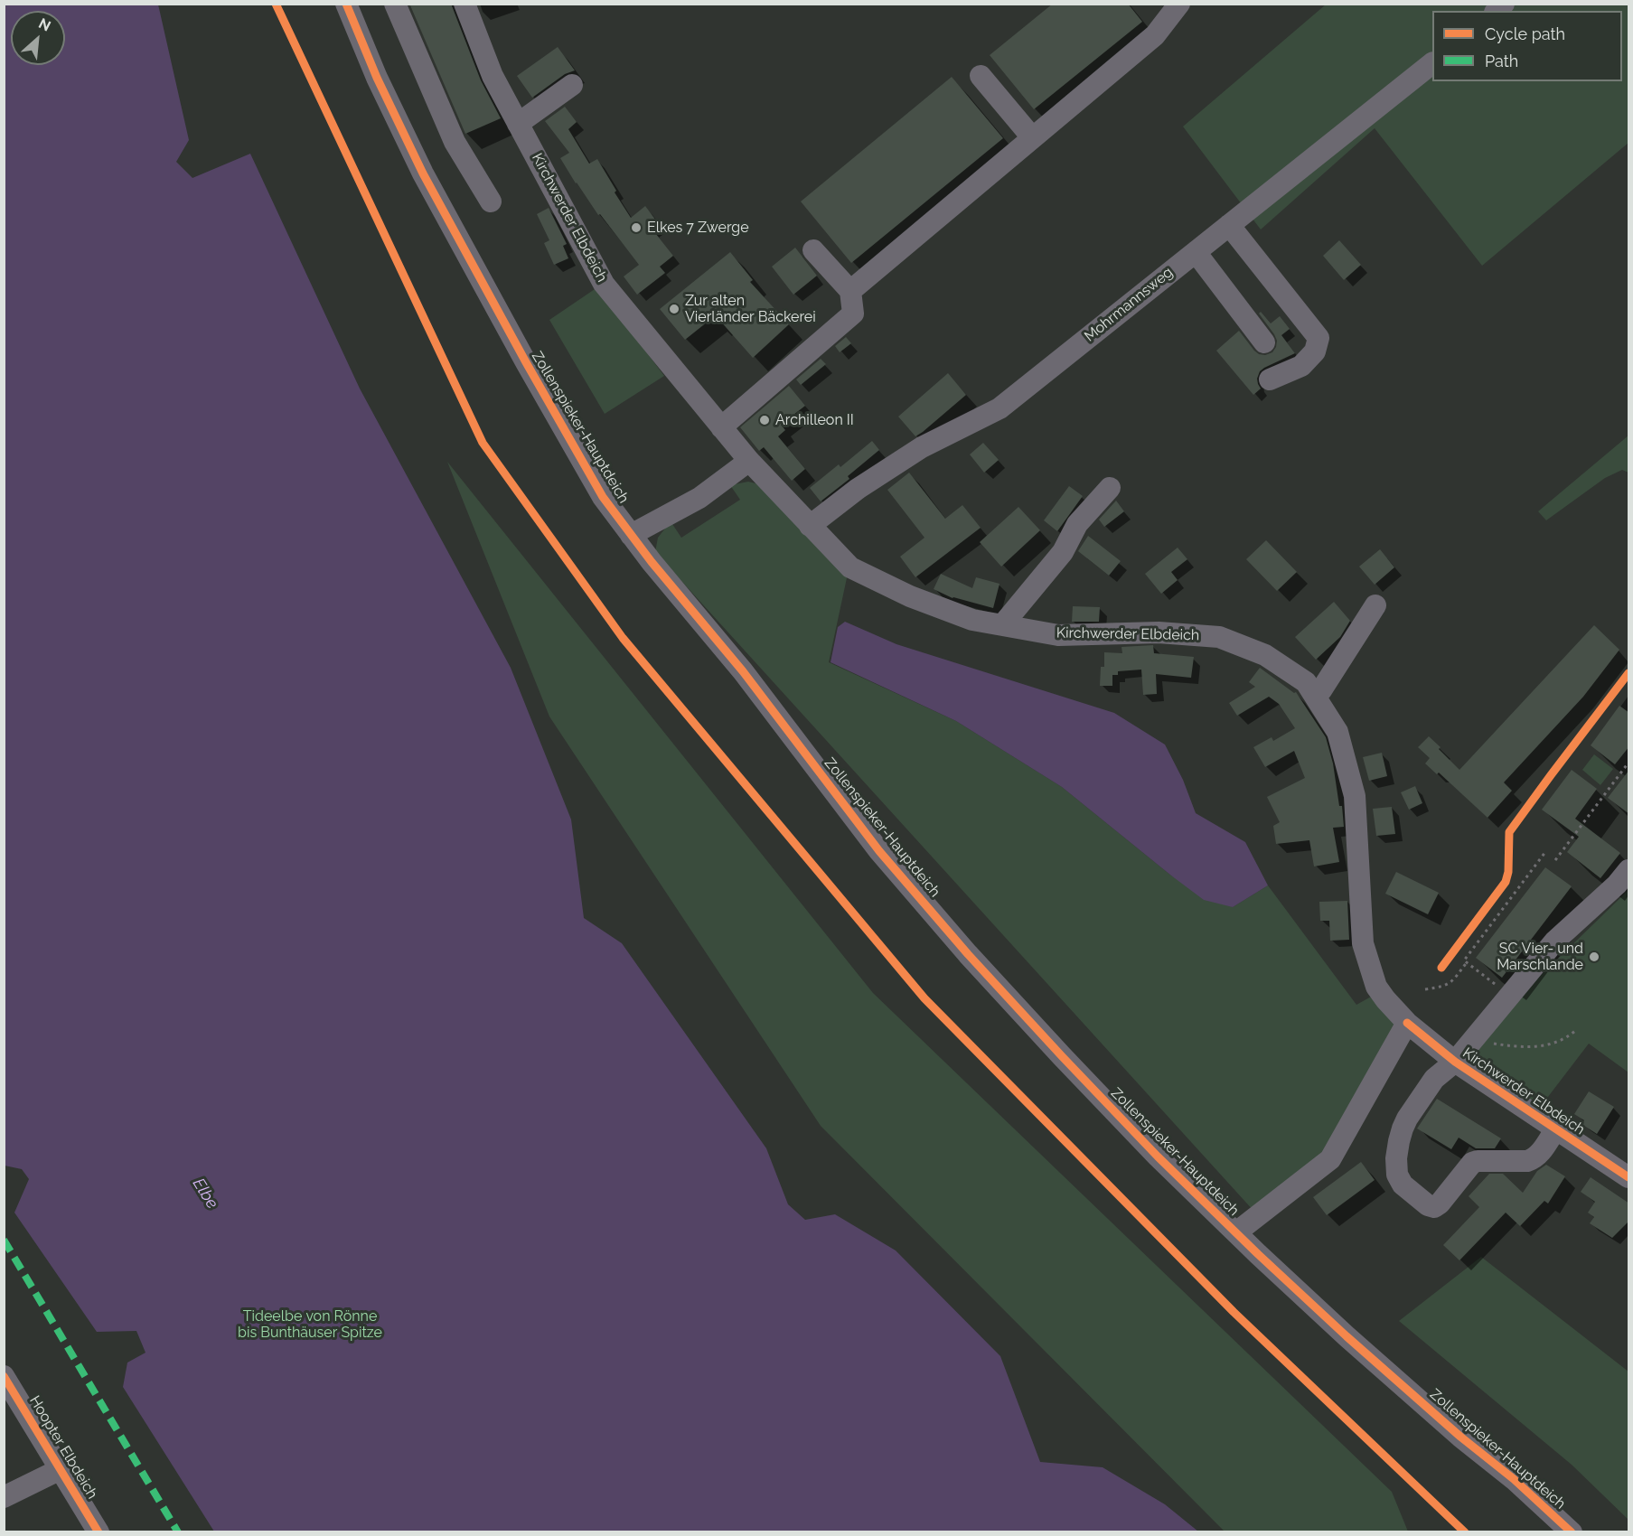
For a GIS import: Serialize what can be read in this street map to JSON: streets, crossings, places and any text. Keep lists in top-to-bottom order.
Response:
{
  "streets": {
    "street": [
      "Kirchwerder Elbdeich",
      "Mohrmannsweg",
      "Zollenspieker-Hauptdeich",
      "Hoopter Elbdeich"
    ]
  },
  "crossings": [
    ["Kirchwerder Elbdeich", "Mohrmannsweg"]
  ],
  "water": ["Elbe"],
  "parks": ["Tideelbe von Rönne bis Bunthäuser Spitze"],
  "places": [
    "Elkes 7 Zwerge",
    "Zur alten Vierländer Bäckerei",
    "Archilleon II",
    "SC Vier- und Marschlande"
  ],
  "legend": ["Cycle path", "Path"],
  "north": "top right"
}
